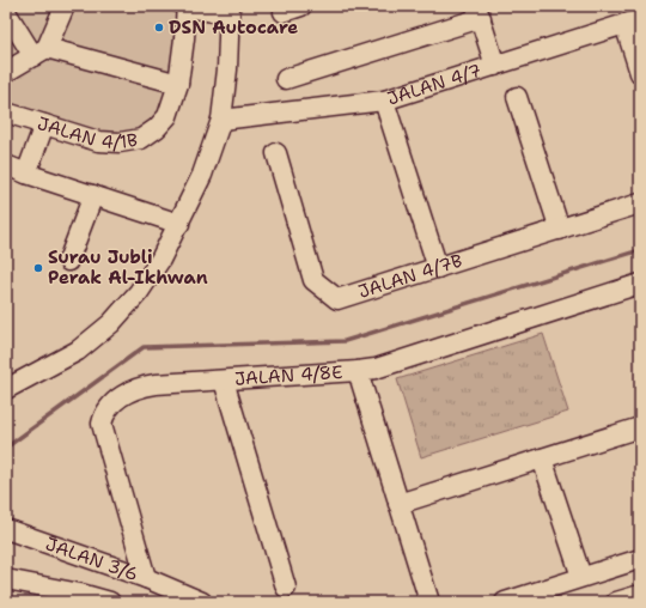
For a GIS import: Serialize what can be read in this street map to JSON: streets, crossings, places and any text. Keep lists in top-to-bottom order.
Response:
{
  "streets": {
    "street": [
      "JALAN 4/7",
      "JALAN 4/1B",
      "JALAN 4/7B",
      "JALAN 4/8E",
      "JALAN 3/6"
    ]
  },
  "crossings": [
    ["JALAN 4/8E", "JALAN 3/6"]
  ],
  "places": ["DSN Autocare", "Surau Jubli Perak Al-Ikhwan"]
}
